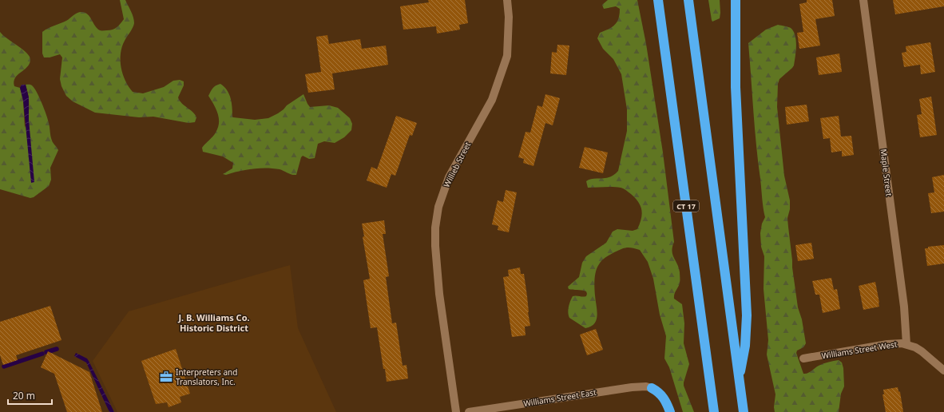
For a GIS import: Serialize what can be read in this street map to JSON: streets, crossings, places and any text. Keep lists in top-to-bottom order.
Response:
{
  "streets": {
    "highway": ["CT 17"],
    "street": [
      "Willieb Street",
      "Maple Street",
      "Williams Street West",
      "Williams Street East"
    ]
  },
  "crossings": [
    ["Maple Street", "Williams Street West"]
  ],
  "districts": ["J. B. Williams Co. Historic District"],
  "places": {
    "office": ["Interpreters and Translators, Inc."]
  },
  "scale_bar": "20 m"
}
